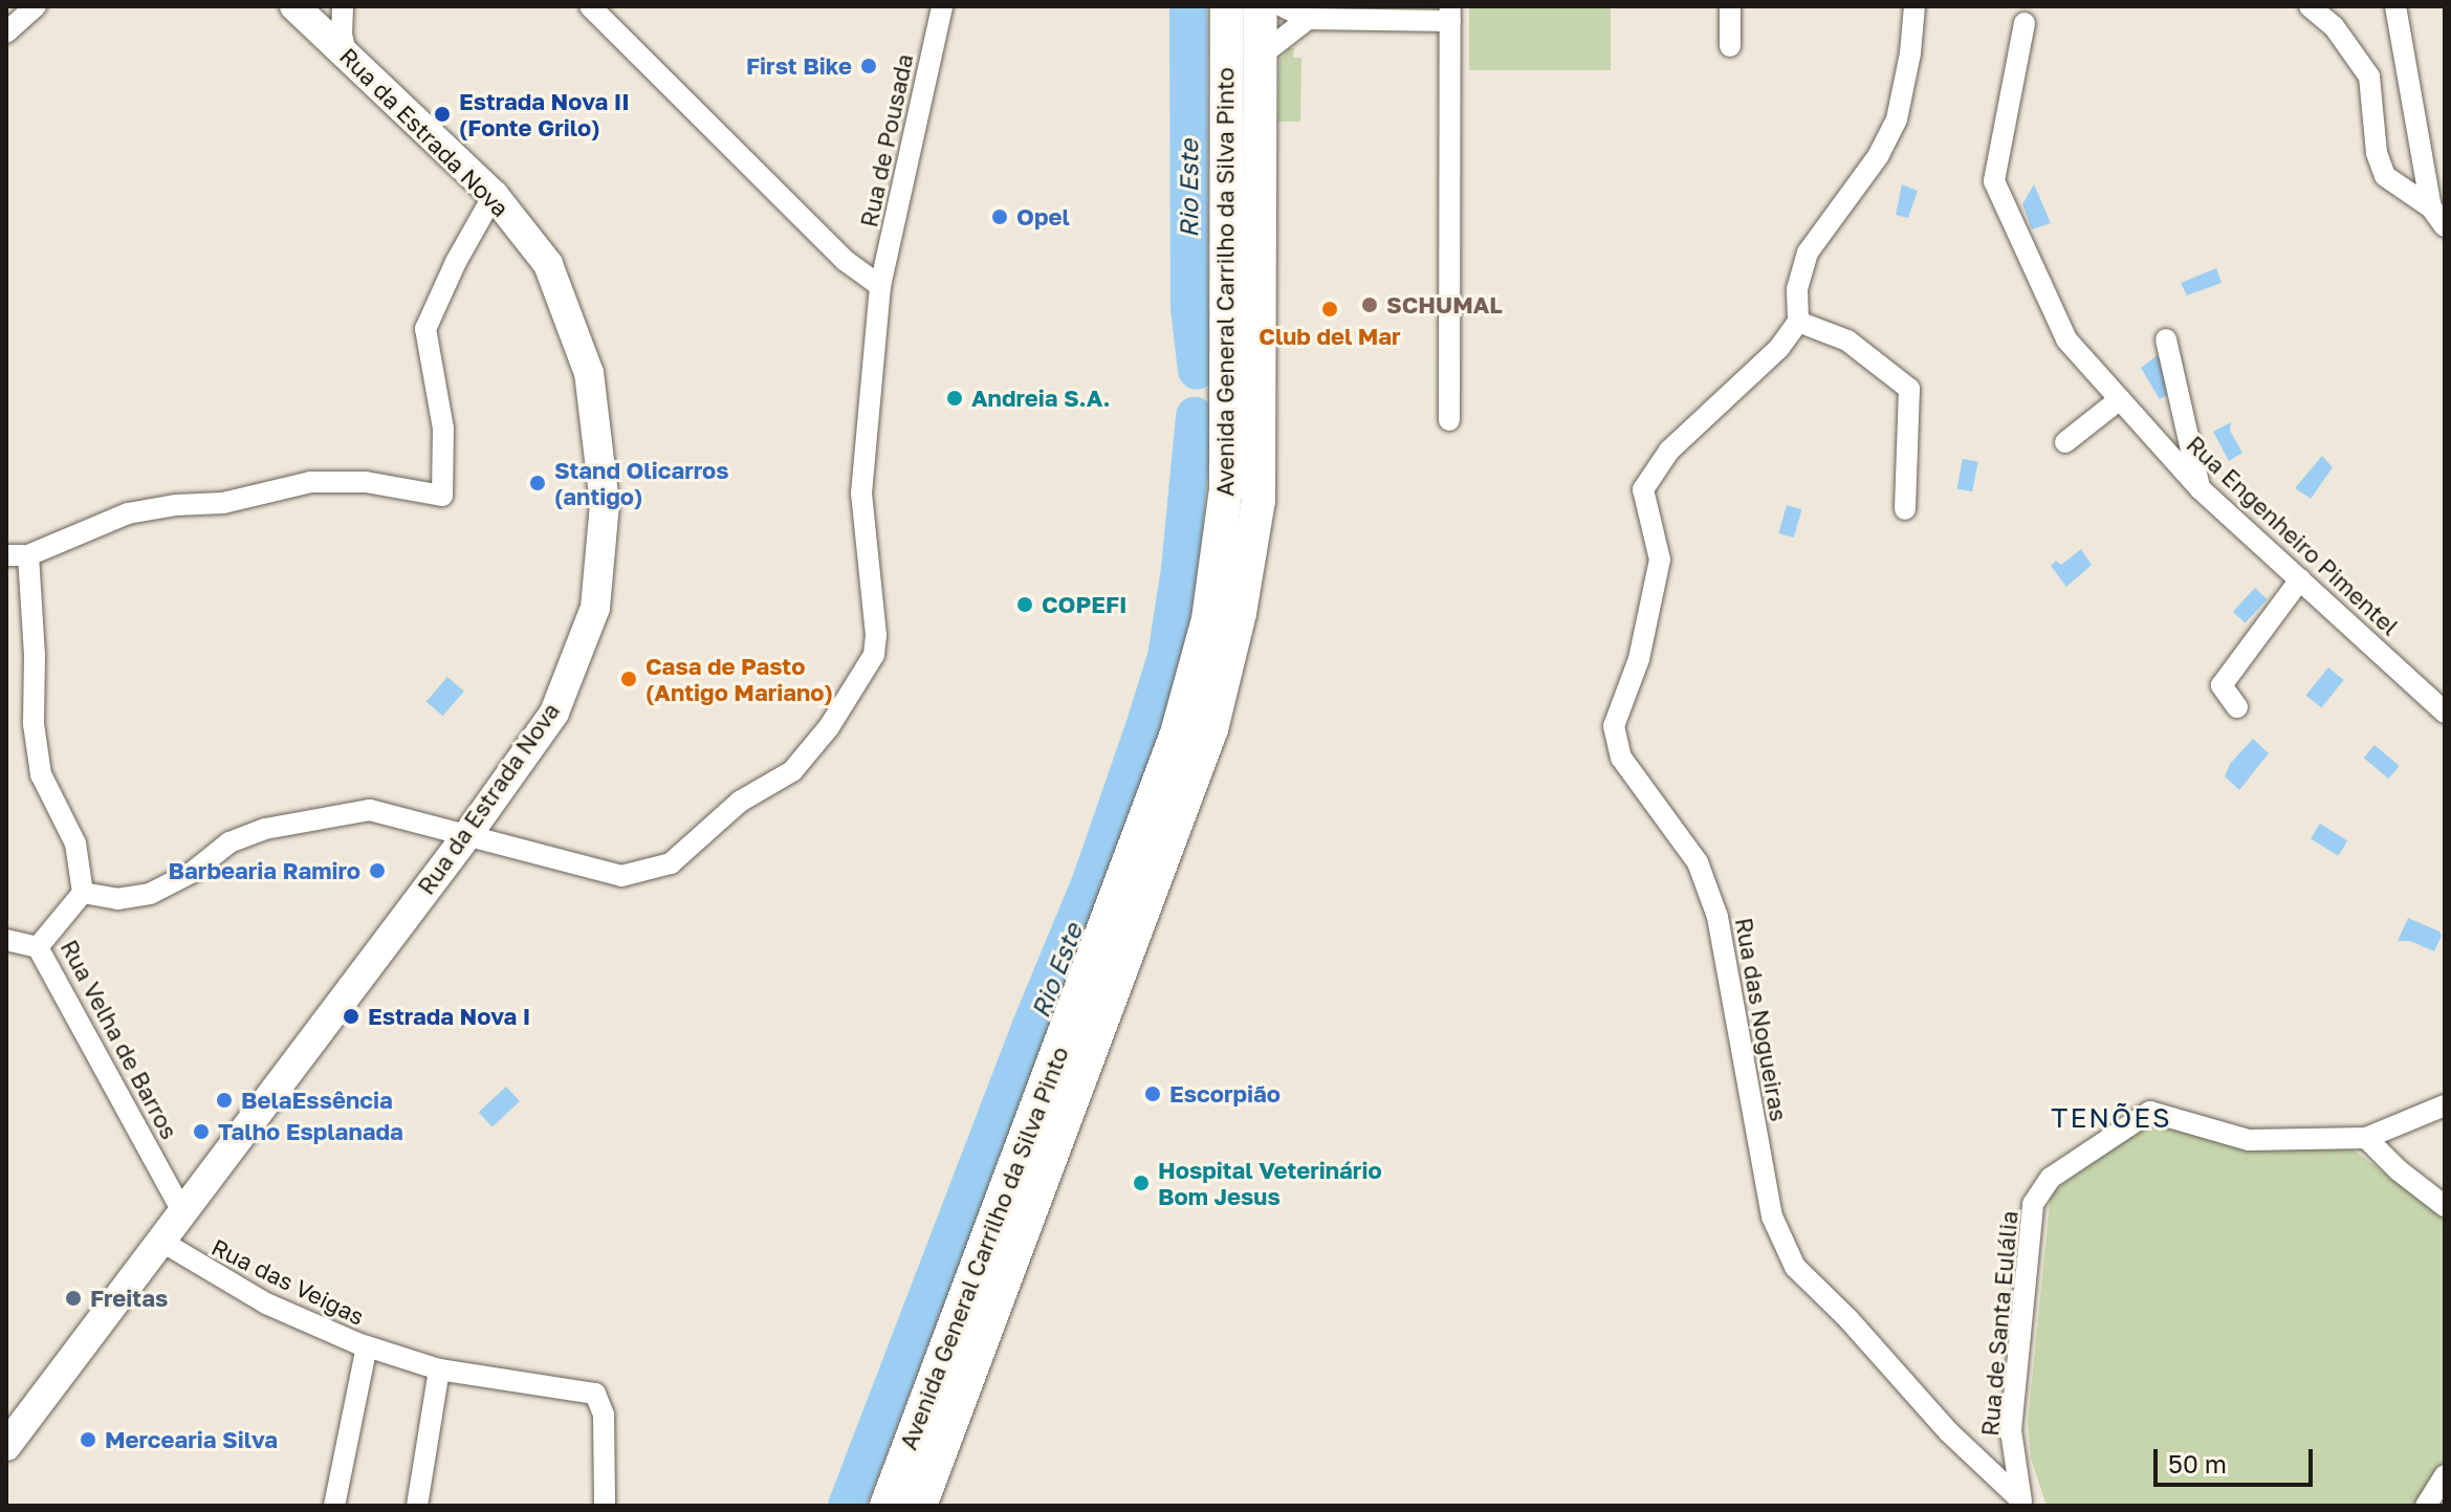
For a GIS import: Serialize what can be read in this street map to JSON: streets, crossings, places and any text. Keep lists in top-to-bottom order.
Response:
{
  "streets": {
    "main road": ["Rua da Estrada Nova", "Avenida General Carrilho da Silva Pinto"],
    "street": [
      "Rua de Pousada",
      "Rua Engenheiro Pimentel",
      "Rua das Nogueiras",
      "Rua Velha de Barros",
      "Rua das Veigas",
      "Rua de Santa Eulália"
    ]
  },
  "crossings": [
    ["Rua da Estrada Nova", "Rua de Pousada"],
    ["Rua da Estrada Nova", "Rua Velha de Barros"],
    ["Rua da Estrada Nova", "Rua das Veigas"],
    ["Rua de Pousada", "Rua Velha de Barros"],
    ["Rua das Nogueiras", "Rua de Santa Eulália"]
  ],
  "districts": ["TENÕES"],
  "water": ["Rio Este"],
  "places": [
    "First Bike",
    "Estrada Nova II (Fonte Grilo)",
    "Opel",
    "SCHUMAL",
    "Club del Mar",
    "Andreia S.A.",
    "Stand Olicarros (antigo)",
    "COPEFI",
    "Casa de Pasto (Antigo Mariano)",
    "Barbearia Ramiro",
    "Estrada Nova I",
    "Escorpião",
    "BelaEssência",
    "Talho Esplanada",
    "Hospital Veterinário Bom Jesus",
    "Freitas",
    "Mercearia Silva"
  ],
  "scale_bar": "50 m"
}
